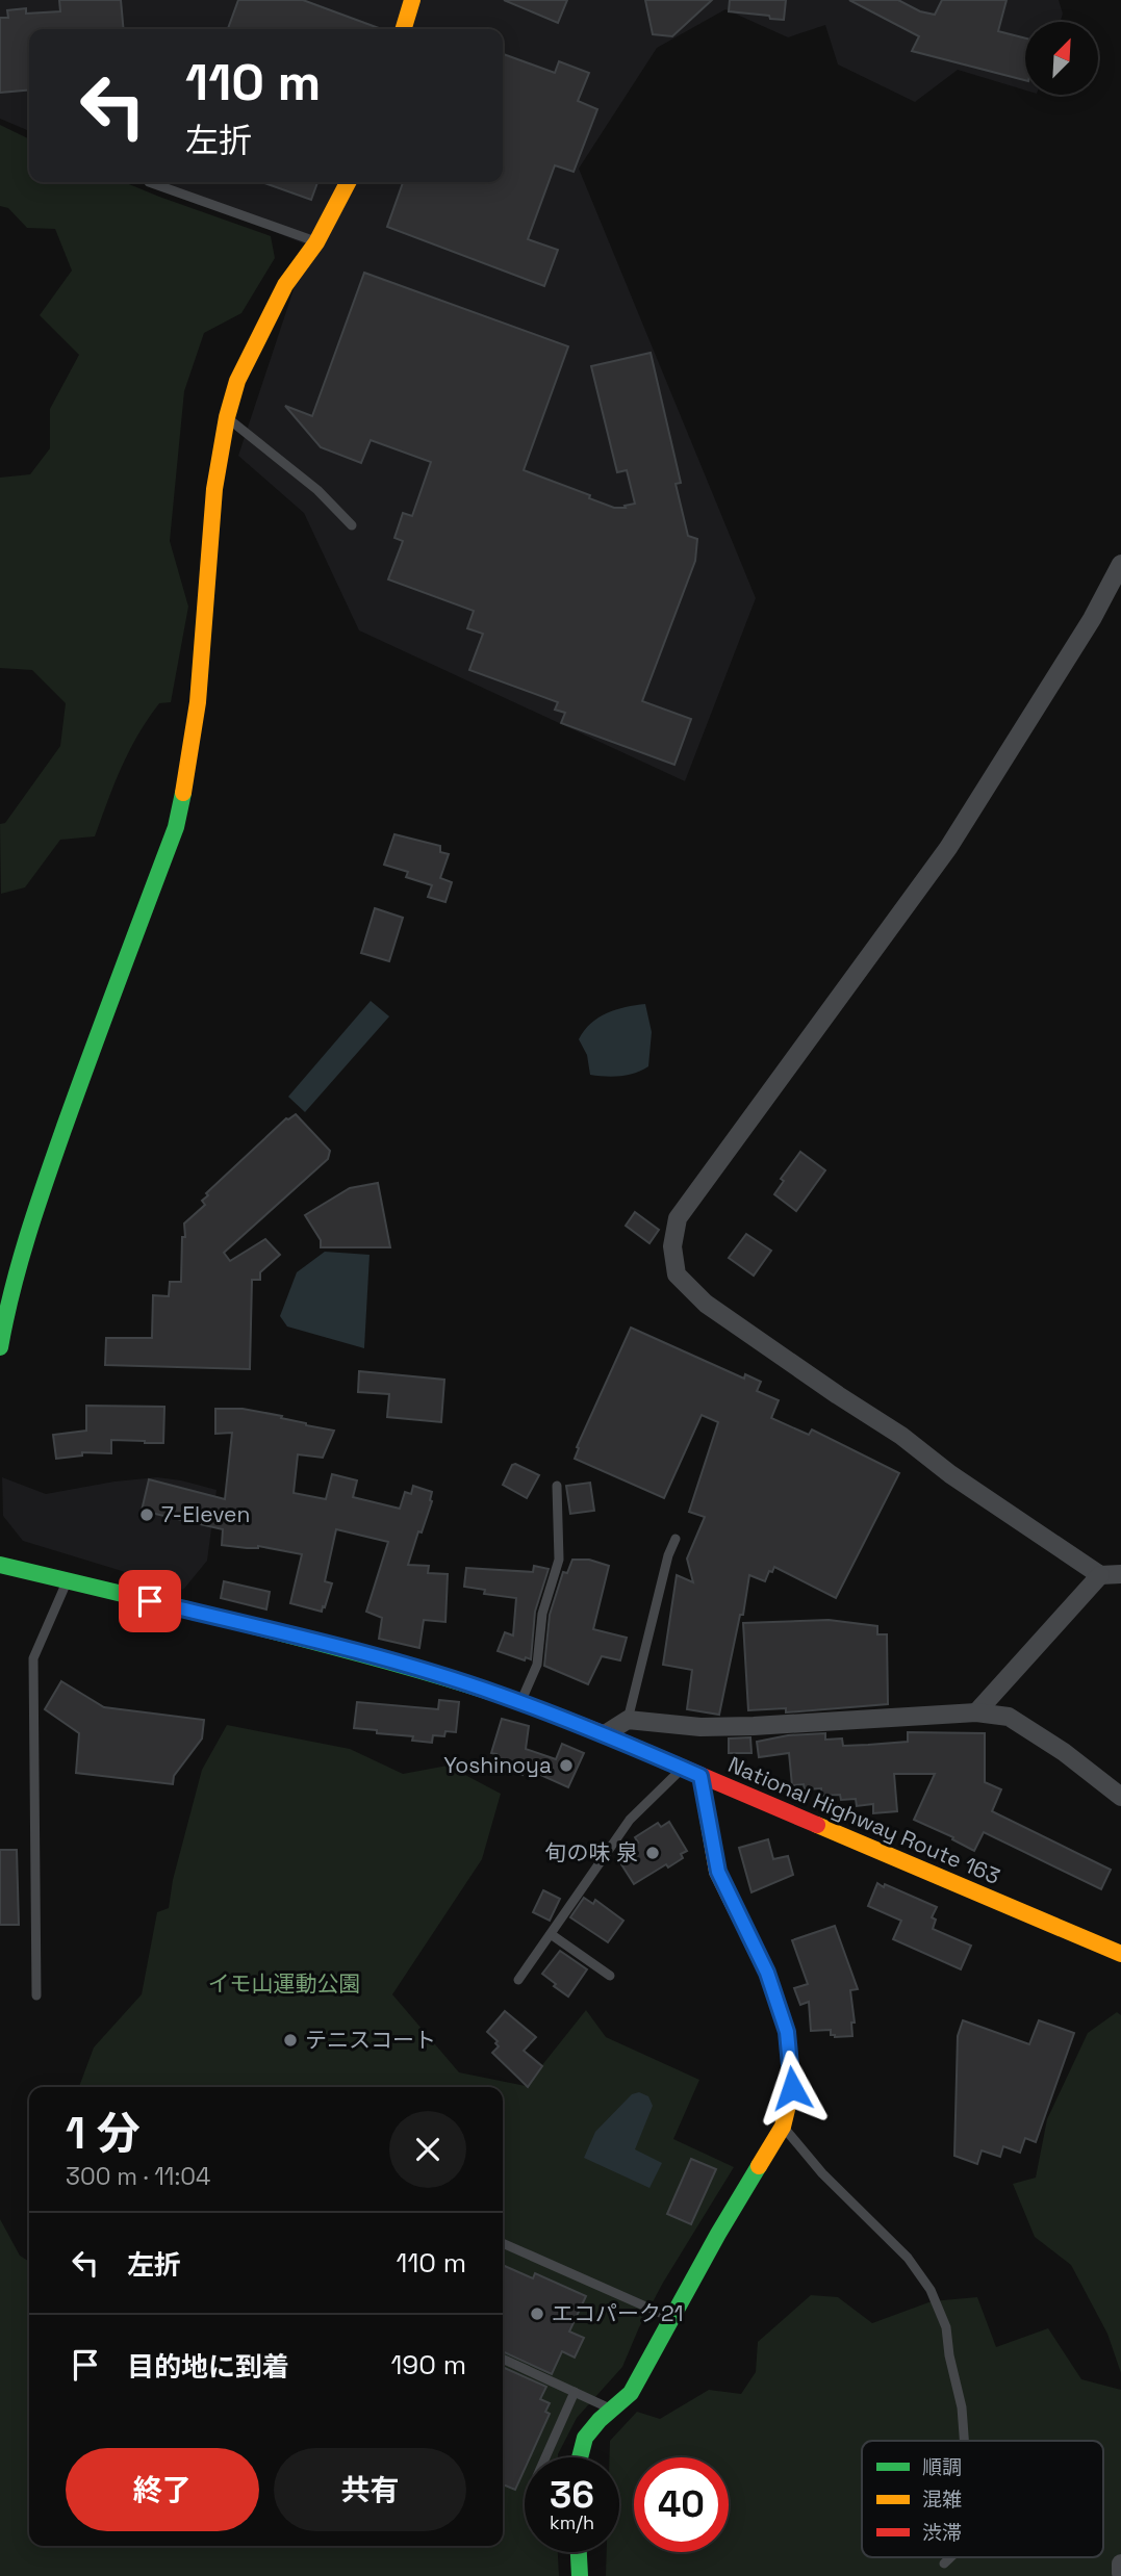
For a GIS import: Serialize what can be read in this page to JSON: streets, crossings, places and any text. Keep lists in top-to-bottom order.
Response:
{
  "streets": {
    "main road": ["National Highway Route 163"]
  },
  "parks": ["イモ山運動公園"],
  "places": [
    "7-Eleven",
    "Yoshinoya",
    "旬の味 泉",
    "テニスコート",
    "エコパーク21"
  ],
  "legend": ["順調", "混雑", "渋滞"],
  "north": "top right",
  "page": {
    "turn": ["110 m", "左折"],
    "heading": ["1 分", "300 m · 11:04"],
    "list": [
      {
        "name": "左折",
        "value": "110 m"
      },
      {
        "name": "目的地に到着",
        "value": "190 m"
      }
    ],
    "buttons": ["終了", "共有"],
    "speed": "36 km/h",
    "limit": "40"
  }
}
